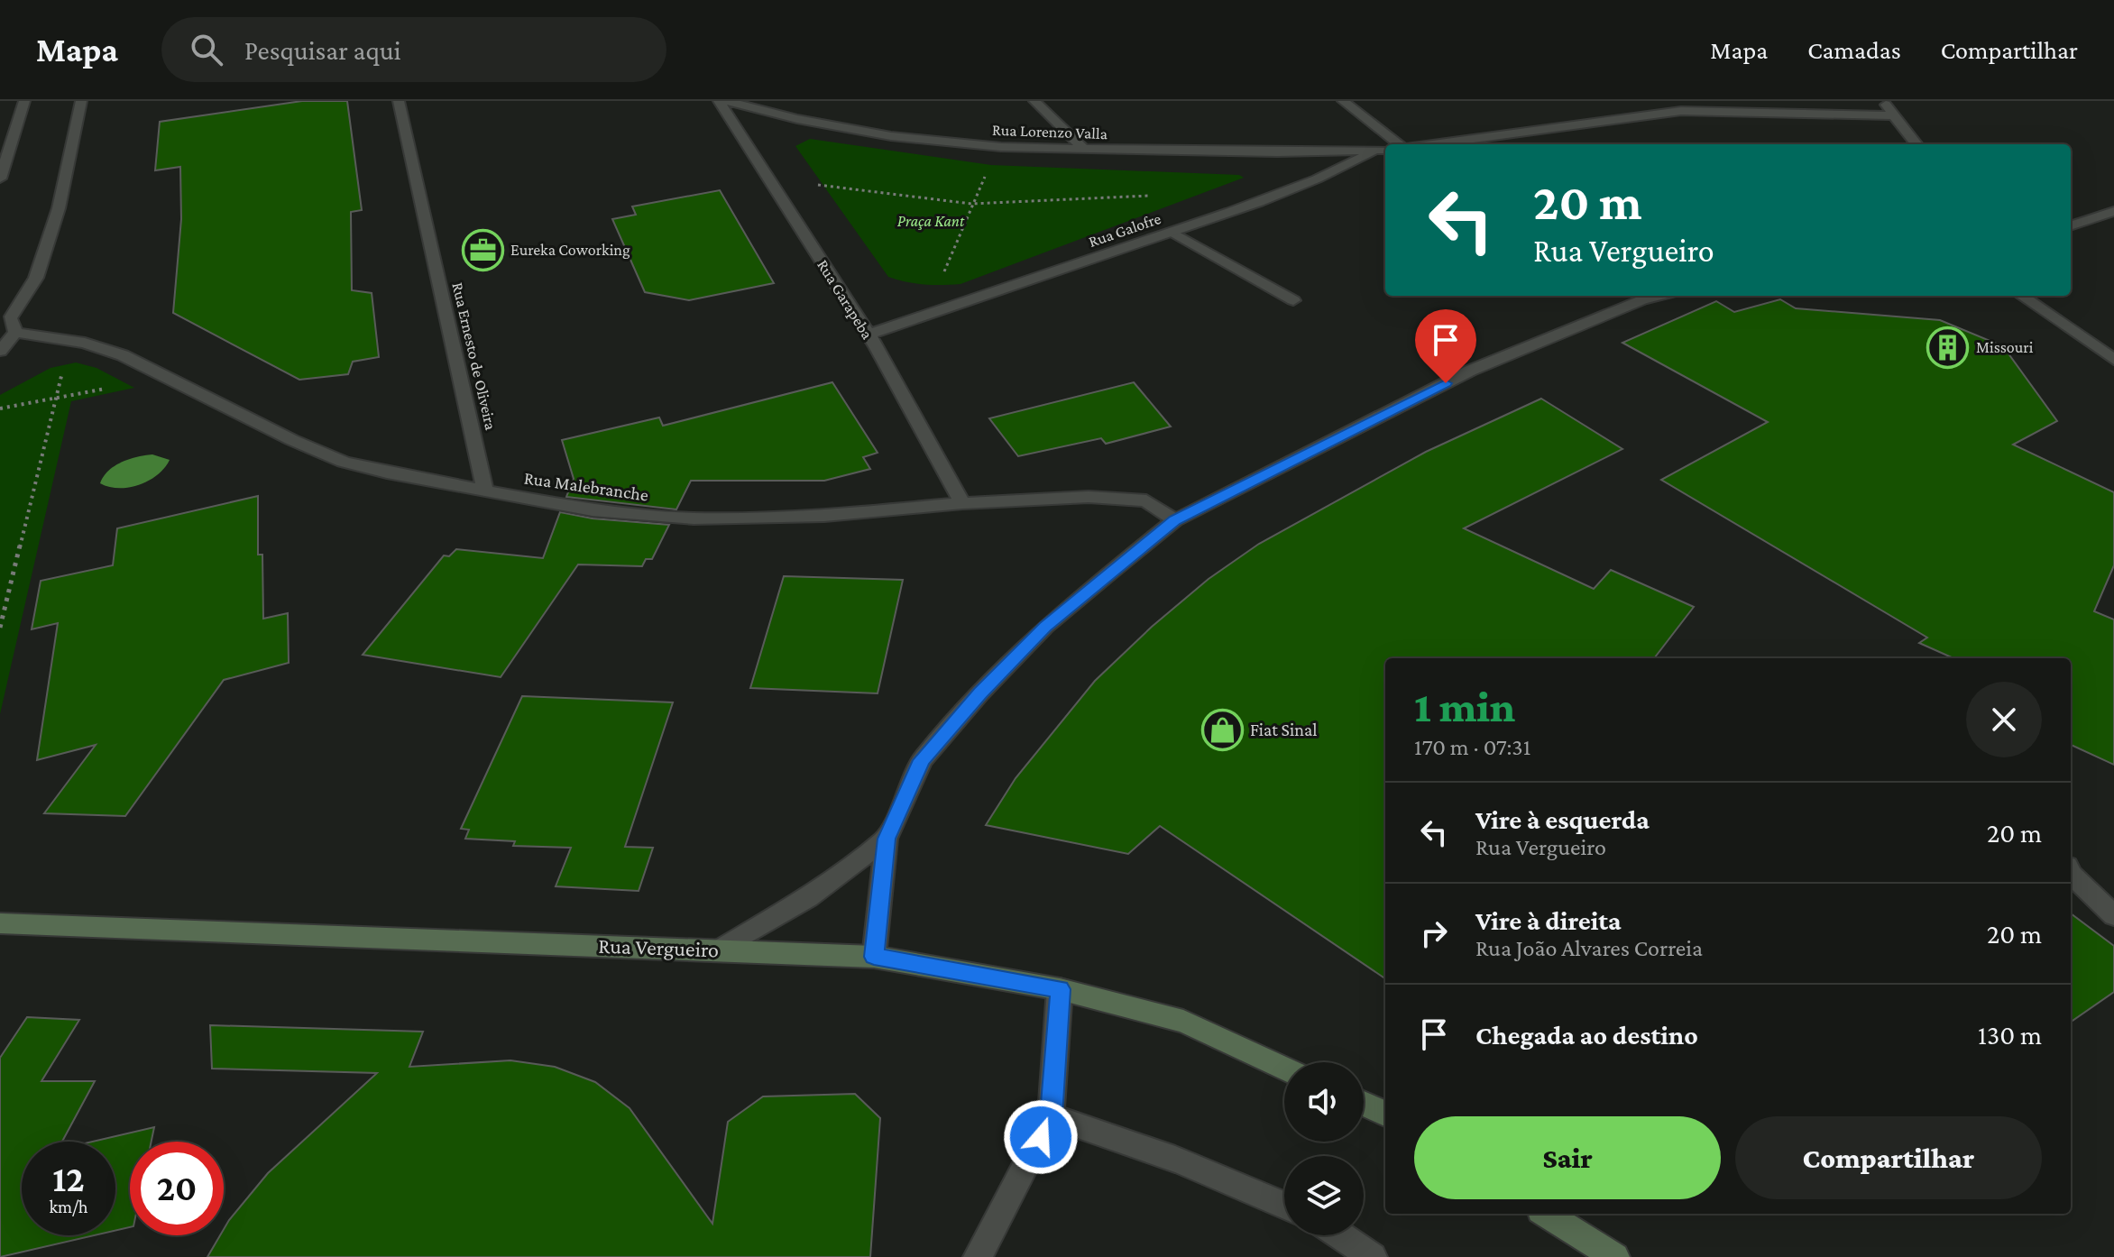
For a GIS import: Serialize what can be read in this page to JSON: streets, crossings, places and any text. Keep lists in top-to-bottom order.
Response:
{
  "streets": {
    "main road": ["Rua Vergueiro"],
    "street": [
      "Rua Lorenzo Valla",
      "Rua Galofre",
      "Rua Garapeba",
      "Rua Ernesto de Oliveira",
      "Rua Malebranche"
    ]
  },
  "crossings": [
    ["Rua Lorenzo Valla", "Rua Galofre"],
    ["Rua Galofre", "Rua Garapeba"],
    ["Rua Garapeba", "Rua Malebranche"],
    ["Rua Ernesto de Oliveira", "Rua Malebranche"]
  ],
  "parks": ["Praça Kant"],
  "places": {
    "office": ["Eureka Coworking"],
    "building": ["Missouri"],
    "shop": ["Fiat Sinal"]
  },
  "page": {
    "header": "Mapa",
    "search": "Pesquisar aqui",
    "nav": ["Mapa", "Camadas", "Compartilhar"],
    "turn": ["20 m", "Rua Vergueiro"],
    "heading": ["1 min", "170 m · 07:31"],
    "list": [
      {
        "name": "Vire à esquerda",
        "note": "Rua Vergueiro",
        "value": "20 m"
      },
      {
        "name": "Vire à direita",
        "note": "Rua João Alvares Correia",
        "value": "20 m"
      },
      {
        "name": "Chegada ao destino",
        "value": "130 m"
      }
    ],
    "buttons": ["Sair", "Compartilhar"],
    "speed": "12 km/h",
    "limit": "20"
  }
}
